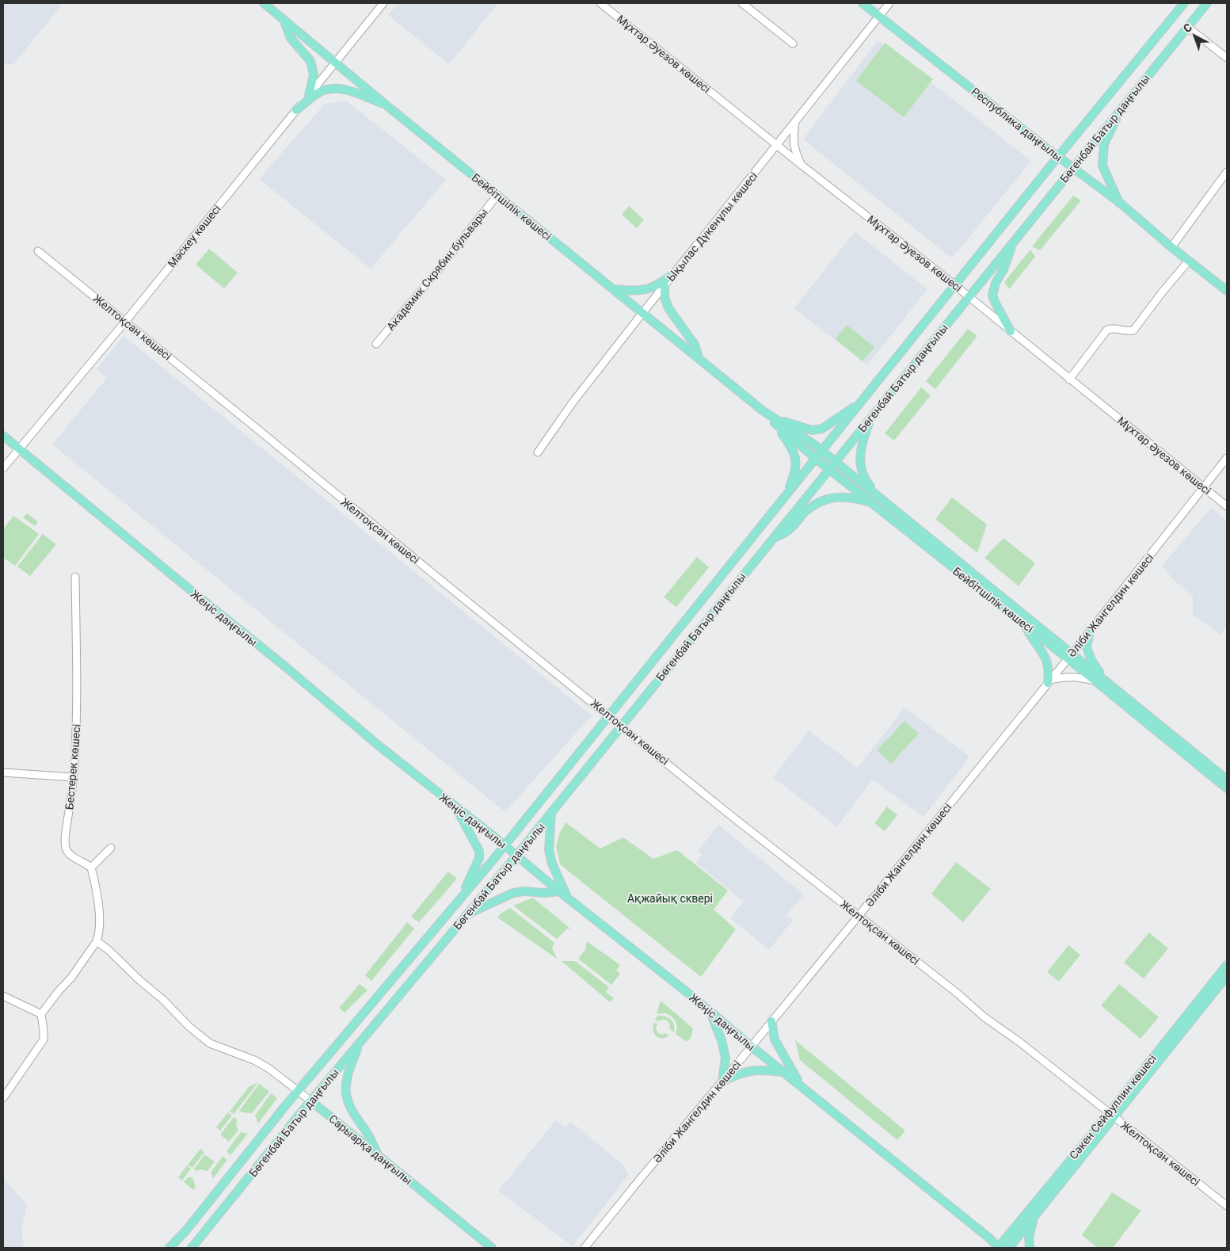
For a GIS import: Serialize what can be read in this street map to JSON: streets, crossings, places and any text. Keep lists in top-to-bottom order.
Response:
{
  "streets": {
    "main road": [
      "Республика даңғылы",
      "Бөгенбай Батыр даңғылы",
      "Бейбітшілік көшесі",
      "Жеңіс даңғылы",
      "Сәкен Сейфуллин көшесі",
      "Сарыарқа даңғылы"
    ],
    "street": [
      "Мұхтар Әуезов көшесі",
      "Ықылас Дүкенұлы көшесі",
      "Мәскеу көшесі",
      "Академик Скрябин бульвары",
      "Желтоқсан көшесі",
      "Әліби Жангелдин көшесі",
      "Бестерек көшесі"
    ]
  },
  "crossings": [
    ["Мұхтар Әуезов көшесі", "Бөгенбай Батыр даңғылы"],
    ["Мұхтар Әуезов көшесі", "Ықылас Дүкенұлы көшесі"],
    ["Мұхтар Әуезов көшесі", "Әліби Жангелдин көшесі"],
    ["Республика даңғылы", "Бөгенбай Батыр даңғылы"],
    ["Республика даңғылы", "Ықылас Дүкенұлы көшесі"],
    ["Бөгенбай Батыр даңғылы", "Бейбітшілік көшесі"],
    ["Бөгенбай Батыр даңғылы", "Желтоқсан көшесі"],
    ["Бөгенбай Батыр даңғылы", "Жеңіс даңғылы"],
    ["Бөгенбай Батыр даңғылы", "Сарыарқа даңғылы"],
    ["Бейбітшілік көшесі", "Ықылас Дүкенұлы көшесі"],
    ["Бейбітшілік көшесі", "Мәскеу көшесі"],
    ["Бейбітшілік көшесі", "Академик Скрябин бульвары"],
    ["Бейбітшілік көшесі", "Әліби Жангелдин көшесі"],
    ["Мәскеу көшесі", "Желтоқсан көшесі"],
    ["Мәскеу көшесі", "Жеңіс даңғылы"],
    ["Желтоқсан көшесі", "Әліби Жангелдин көшесі"],
    ["Желтоқсан көшесі", "Сәкен Сейфуллин көшесі"],
    ["Әліби Жангелдин көшесі", "Жеңіс даңғылы"],
    ["Жеңіс даңғылы", "Сәкен Сейфуллин көшесі"]
  ],
  "parks": ["Ақжайық сквері"],
  "north": "top left"
}
